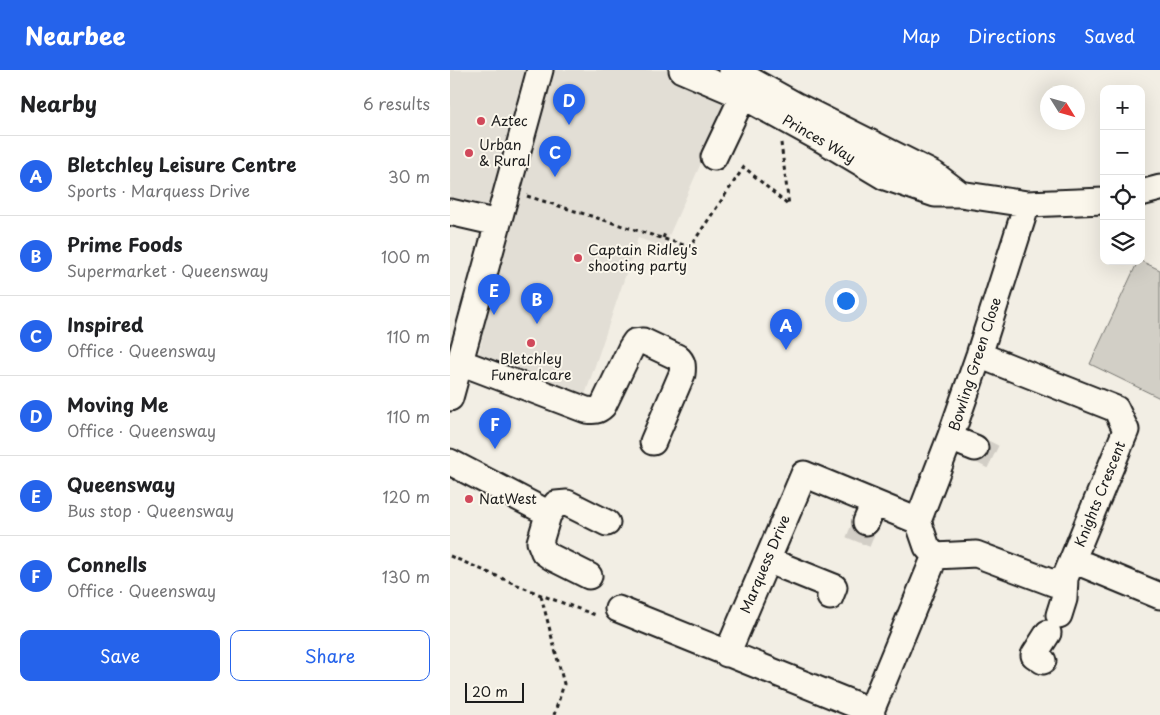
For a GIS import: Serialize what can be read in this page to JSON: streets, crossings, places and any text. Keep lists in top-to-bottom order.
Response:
{
  "streets": {
    "street": [
      "Princes Way",
      "Bowling Green Close",
      "Knights Crescent",
      "Marquess Drive"
    ]
  },
  "crossings": [
    ["Princes Way", "Bowling Green Close"],
    ["Bowling Green Close", "Knights Crescent"],
    ["Bowling Green Close", "Marquess Drive"]
  ],
  "places": [
    "Aztec",
    "Urban & Rural",
    "Captain Ridley's shooting party",
    "Bletchley Funeralcare",
    "NatWest"
  ],
  "scale_bar": "20 m",
  "north": "bottom right",
  "page": {
    "header": "Nearbee",
    "nav": ["Map", "Directions", "Saved"],
    "heading": ["Nearby", "6 results"],
    "pins": [
      "D",
      "C",
      "E",
      "B",
      "A",
      "F"
    ],
    "map_buttons": ["+", "−"],
    "list": [
      {
        "mark": "A",
        "name": "Bletchley Leisure Centre",
        "note": "Sports · Marquess Drive",
        "value": "30 m"
      },
      {
        "mark": "B",
        "name": "Prime Foods",
        "note": "Supermarket · Queensway",
        "value": "100 m"
      },
      {
        "mark": "C",
        "name": "Inspired",
        "note": "Office · Queensway",
        "value": "110 m"
      },
      {
        "mark": "D",
        "name": "Moving Me",
        "note": "Office · Queensway",
        "value": "110 m"
      },
      {
        "mark": "E",
        "name": "Queensway",
        "note": "Bus stop · Queensway",
        "value": "120 m"
      },
      {
        "mark": "F",
        "name": "Connells",
        "note": "Office · Queensway",
        "value": "130 m"
      }
    ],
    "buttons": ["Save", "Share"],
    "scale": "20 m"
  }
}
